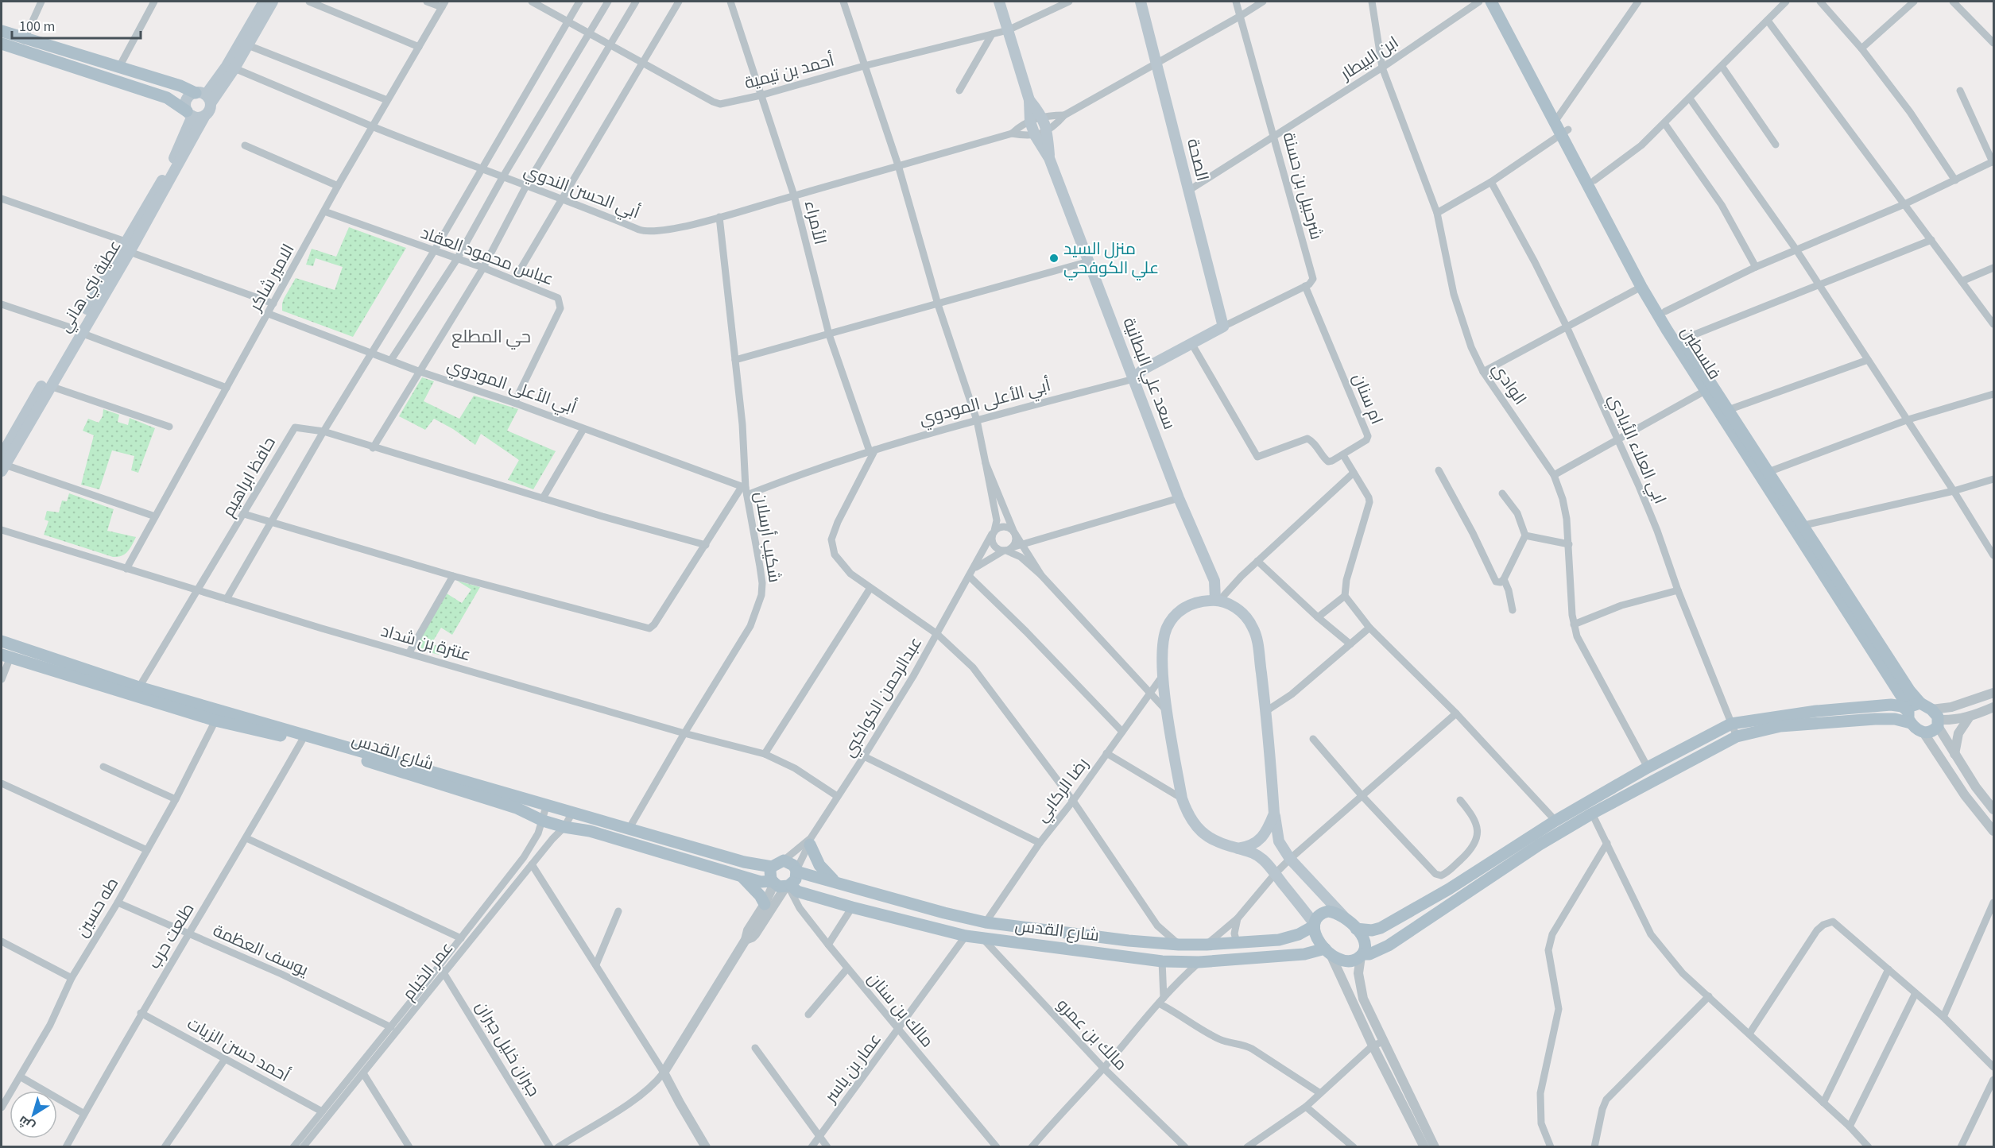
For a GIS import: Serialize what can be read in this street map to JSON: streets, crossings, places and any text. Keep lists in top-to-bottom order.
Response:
{
  "streets": {
    "main road": [
      "الصحة",
      "عطية بني هاني",
      "فلسطين",
      "سعد علي البطانية",
      "أبي الأعلى المودوي",
      "شارع القدس"
    ],
    "street": [
      "ابن البيطار",
      "أحمد بن تيمية",
      "شرحبيل بن حسنة",
      "أبي الحسن الندوي",
      "الأمراء",
      "عباس محمود العقاد",
      "الامير شاكر",
      "الوادي",
      "ام سنان",
      "ابي العلاء الأيادي",
      "حافظ ابراهيم",
      "شكيب أرسلان",
      "عنترة بن شداد",
      "عبدالرحمن الكواكبي",
      "رضا الركابي",
      "طه حسين",
      "طلعت حرب",
      "يوسف العظمة",
      "عمر الخيام",
      "مالك بن سنان",
      "مالك بن عمرو",
      "جبران خليل جبران",
      "أحمد حسن الزيات",
      "عمار بن ياسر"
    ]
  },
  "crossings": [
    ["ابن البيطار", "الصحة"],
    ["ابن البيطار", "شرحبيل بن حسنة"],
    ["ابن البيطار", "الوادي"],
    ["أحمد بن تيمية", "الأمراء"],
    ["أحمد بن تيمية", "سعد علي البطانية"],
    ["الصحة", "أبي الحسن الندوي"],
    ["الصحة", "أبي الأعلى المودوي"],
    ["شرحبيل بن حسنة", "أبي الحسن الندوي"],
    ["شرحبيل بن حسنة", "ام سنان"],
    ["أبي الحسن الندوي", "الأمراء"],
    ["أبي الحسن الندوي", "الامير شاكر"],
    ["أبي الحسن الندوي", "سعد علي البطانية"],
    ["أبي الحسن الندوي", "شكيب أرسلان"],
    ["الأمراء", "أبي الأعلى المودوي"],
    ["عباس محمود العقاد", "الامير شاكر"],
    ["عباس محمود العقاد", "أبي الأعلى المودوي"],
    ["الامير شاكر", "أبي الأعلى المودوي"],
    ["الامير شاكر", "عنترة بن شداد"],
    ["سعد علي البطانية", "أبي الأعلى المودوي"],
    ["سعد علي البطانية", "عبدالرحمن الكواكبي"],
    ["أبي الأعلى المودوي", "شكيب أرسلان"],
    ["حافظ ابراهيم", "عنترة بن شداد"],
    ["شكيب أرسلان", "عنترة بن شداد"],
    ["عنترة بن شداد", "عبدالرحمن الكواكبي"],
    ["شارع القدس", "طه حسين"],
    ["شارع القدس", "طلعت حرب"],
    ["شارع القدس", "عمر الخيام"],
    ["شارع القدس", "مالك بن سنان"],
    ["شارع القدس", "مالك بن عمرو"],
    ["شارع القدس", "عمار بن ياسر"],
    ["طه حسين", "يوسف العظمة"],
    ["طلعت حرب", "يوسف العظمة"],
    ["طلعت حرب", "أحمد حسن الزيات"],
    ["يوسف العظمة", "عمر الخيام"],
    ["عمر الخيام", "جبران خليل جبران"],
    ["عمر الخيام", "أحمد حسن الزيات"],
    ["مالك بن سنان", "عمار بن ياسر"]
  ],
  "districts": ["حي المطلع"],
  "places": ["منزل السيد علي الكوفحي"],
  "scale_bar": "100 m",
  "north": "bottom left"
}
